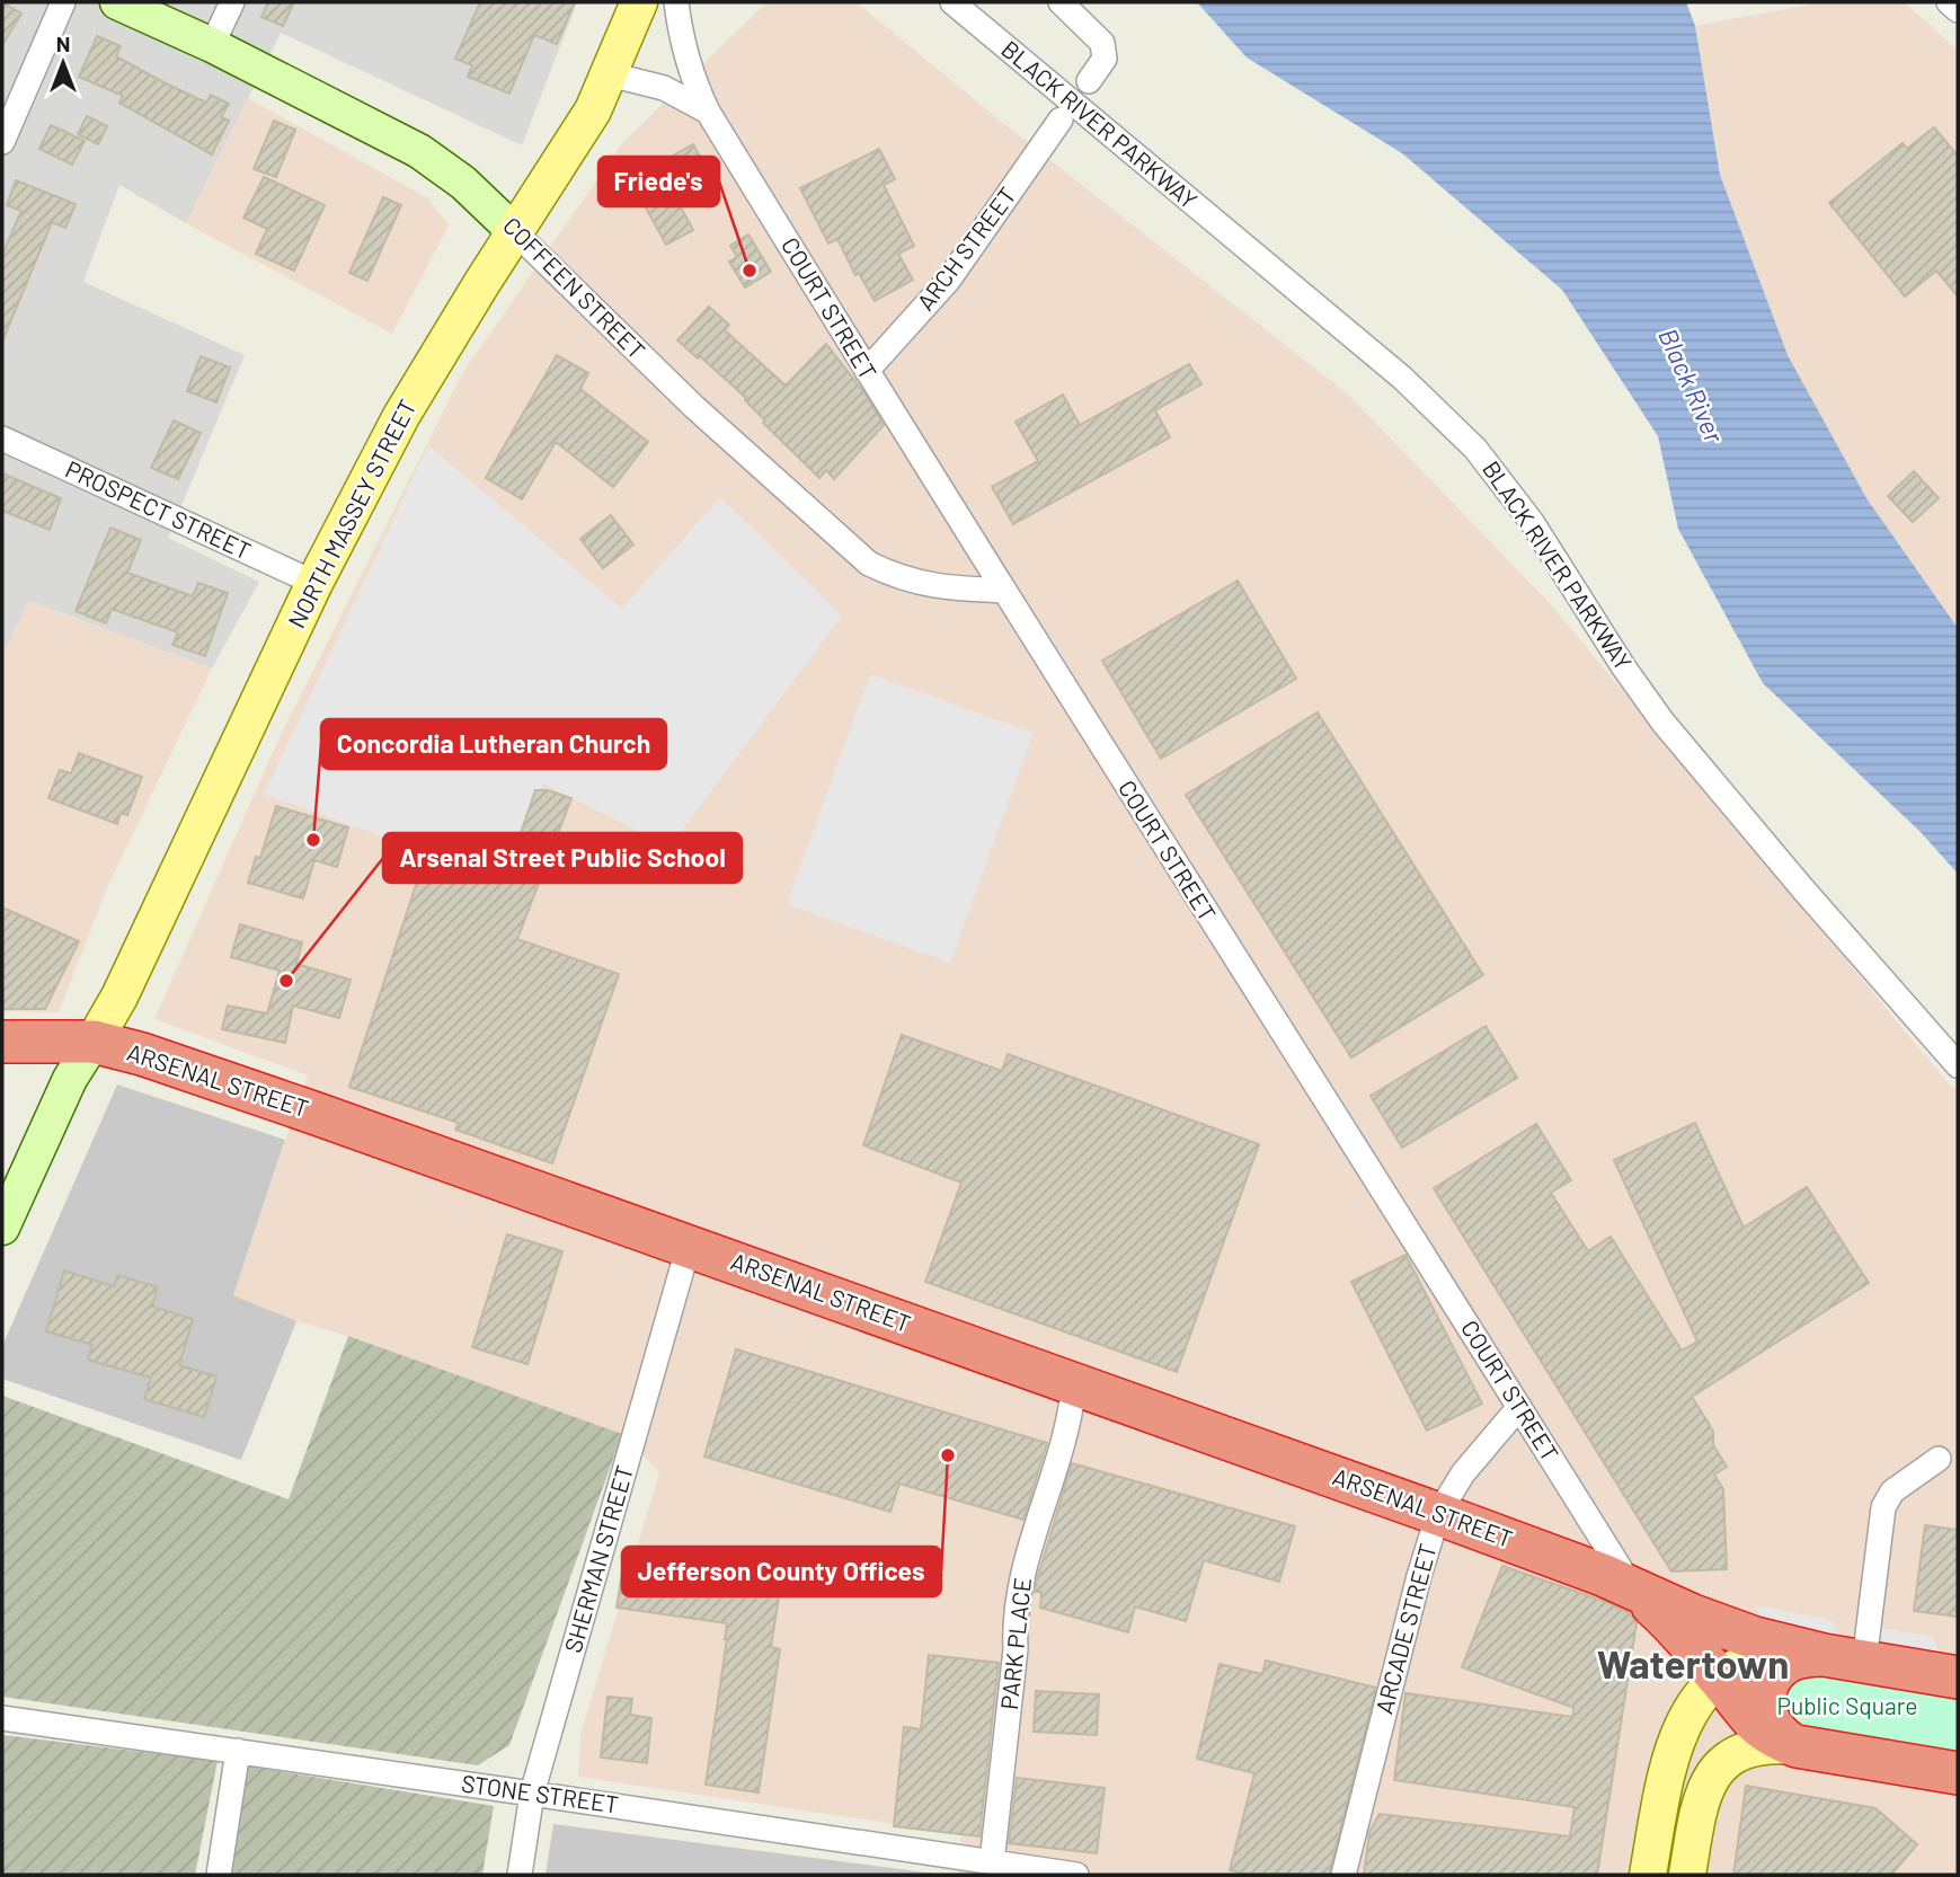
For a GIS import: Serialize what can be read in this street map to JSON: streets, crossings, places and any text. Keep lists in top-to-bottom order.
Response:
{
  "streets": {
    "highway": ["ARSENAL STREET"],
    "main road": ["COFFEEN STREET", "NORTH MASSEY STREET"],
    "street": [
      "BLACK RIVER PARKWAY",
      "ARCH STREET",
      "COURT STREET",
      "PROSPECT STREET",
      "SHERMAN STREET",
      "ARCADE STREET",
      "PARK PLACE",
      "STONE STREET"
    ]
  },
  "crossings": [
    ["ARCH STREET", "COURT STREET"],
    ["COFFEEN STREET", "COURT STREET"],
    ["COFFEEN STREET", "NORTH MASSEY STREET"],
    ["COURT STREET", "ARSENAL STREET"],
    ["COURT STREET", "ARCADE STREET"],
    ["PROSPECT STREET", "NORTH MASSEY STREET"],
    ["NORTH MASSEY STREET", "ARSENAL STREET"],
    ["ARSENAL STREET", "SHERMAN STREET"],
    ["ARSENAL STREET", "ARCADE STREET"],
    ["ARSENAL STREET", "PARK PLACE"],
    ["SHERMAN STREET", "STONE STREET"],
    ["PARK PLACE", "STONE STREET"]
  ],
  "districts": ["Watertown"],
  "water": ["Black River"],
  "parks": ["Public Square"],
  "places": [
    "Friede's",
    "Concordia Lutheran Church",
    "Arsenal Street Public School",
    "Jefferson County Offices"
  ],
  "north": "top"
}
